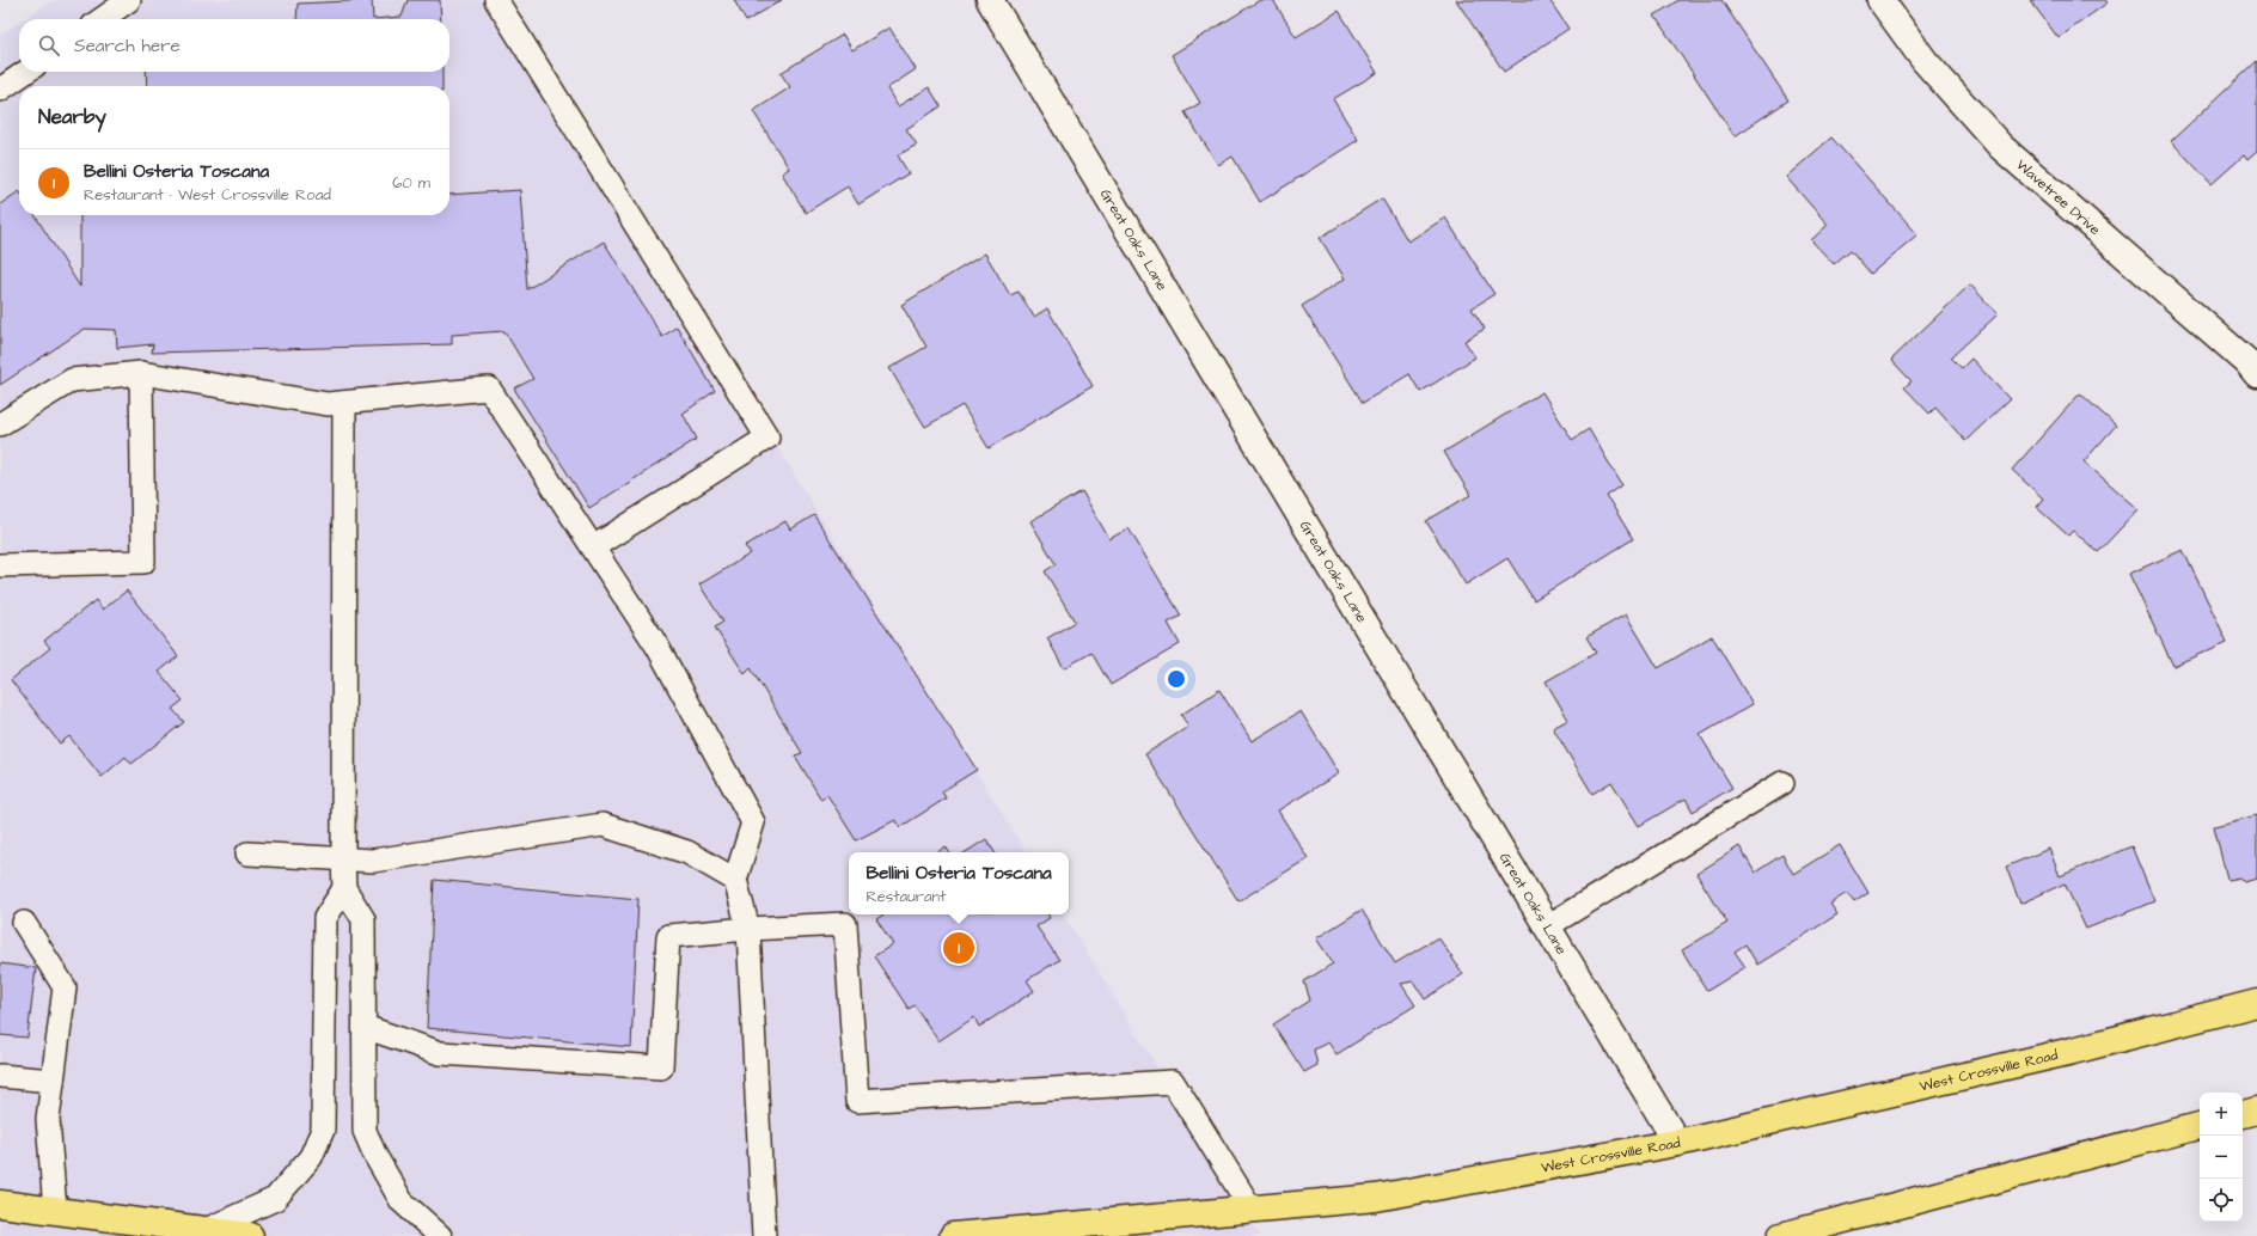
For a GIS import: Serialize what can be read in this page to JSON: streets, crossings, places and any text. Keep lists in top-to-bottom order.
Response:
{
  "streets": {
    "main road": ["West Crossville Road"],
    "street": ["Wavetree Drive", "Great Oaks Lane"]
  },
  "crossings": [
    ["Great Oaks Lane", "West Crossville Road"]
  ],
  "page": {
    "search": "Search here",
    "heading": "Nearby",
    "list": [
      {
        "mark": "1",
        "name": "Bellini Osteria Toscana",
        "note": "Restaurant · West Crossville Road",
        "value": "60 m"
      }
    ],
    "popup": ["Bellini Osteria Toscana", "Restaurant"],
    "pins": "1",
    "map_buttons": ["+", "−"]
  }
}
